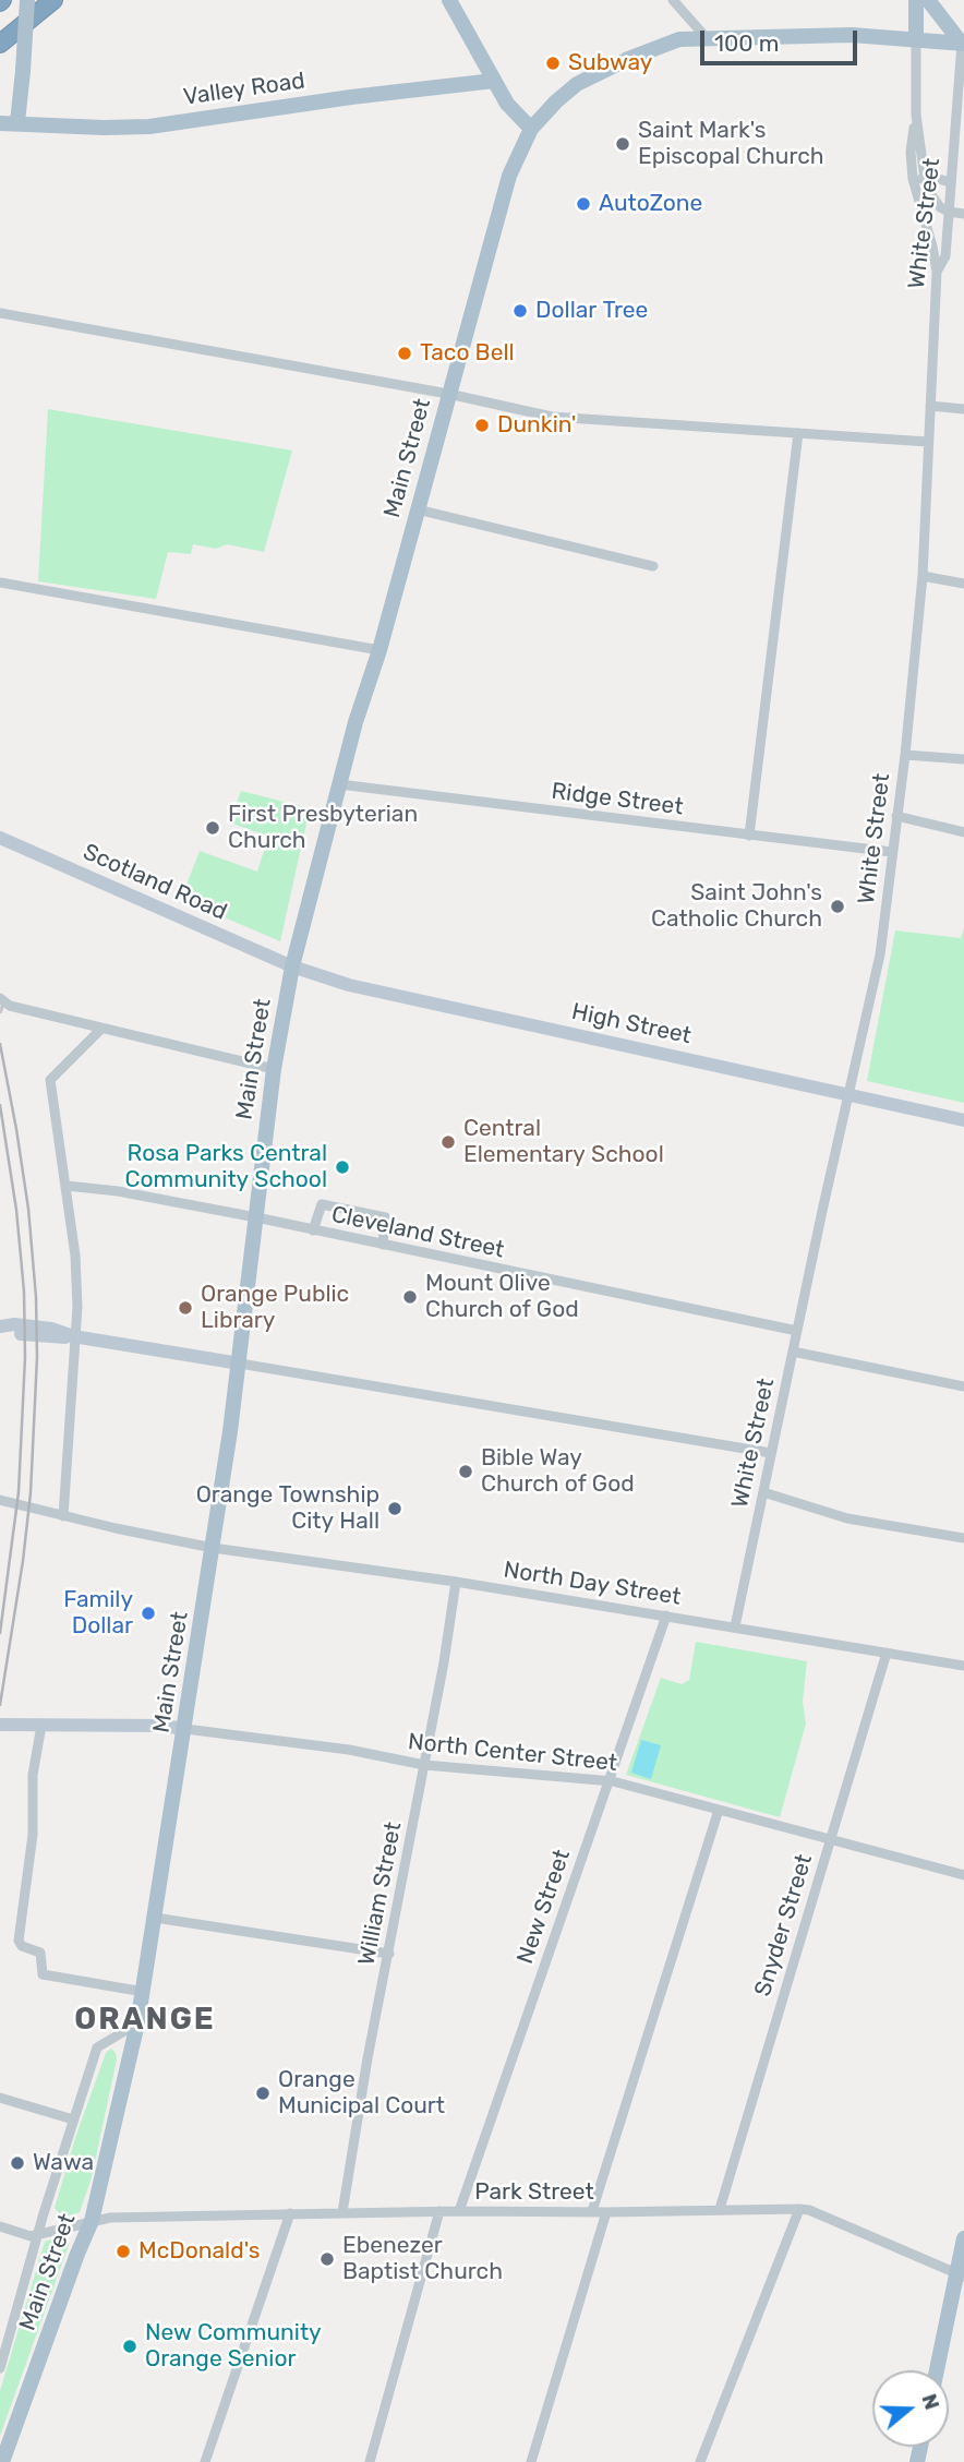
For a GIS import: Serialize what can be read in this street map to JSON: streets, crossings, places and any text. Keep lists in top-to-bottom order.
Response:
{
  "streets": {
    "main road": [
      "Valley Road",
      "Main Street",
      "Scotland Road",
      "High Street"
    ],
    "street": [
      "White Street",
      "Ridge Street",
      "Cleveland Street",
      "North Day Street",
      "North Center Street",
      "William Street",
      "New Street",
      "Snyder Street",
      "Park Street"
    ]
  },
  "crossings": [
    ["White Street", "Main Street"],
    ["White Street", "Ridge Street"],
    ["White Street", "High Street"],
    ["White Street", "Cleveland Street"],
    ["White Street", "North Day Street"],
    ["Main Street", "Ridge Street"],
    ["Main Street", "Scotland Road"],
    ["Main Street", "High Street"],
    ["Main Street", "Cleveland Street"],
    ["Main Street", "North Day Street"],
    ["Main Street", "North Center Street"],
    ["Main Street", "Park Street"],
    ["Scotland Road", "High Street"],
    ["North Day Street", "William Street"],
    ["North Day Street", "New Street"],
    ["North Day Street", "Snyder Street"],
    ["North Center Street", "William Street"],
    ["North Center Street", "New Street"],
    ["North Center Street", "Snyder Street"],
    ["William Street", "Park Street"],
    ["New Street", "Park Street"],
    ["Snyder Street", "Park Street"]
  ],
  "districts": ["ORANGE"],
  "places": [
    "Subway",
    "Saint Mark's Episcopal Church",
    "AutoZone",
    "Dollar Tree",
    "Taco Bell",
    "Dunkin'",
    "First Presbyterian Church",
    "Saint John's Catholic Church",
    "Central Elementary School",
    "Rosa Parks Central Community School",
    "Mount Olive Church of God",
    "Orange Public Library",
    "Bible Way Church of God",
    "Orange Township City Hall",
    "Family Dollar",
    "Orange Municipal Court",
    "Wawa",
    "McDonald's",
    "Ebenezer Baptist Church",
    "New Community Orange Senior"
  ],
  "scale_bar": "100 m",
  "north": "right"
}
